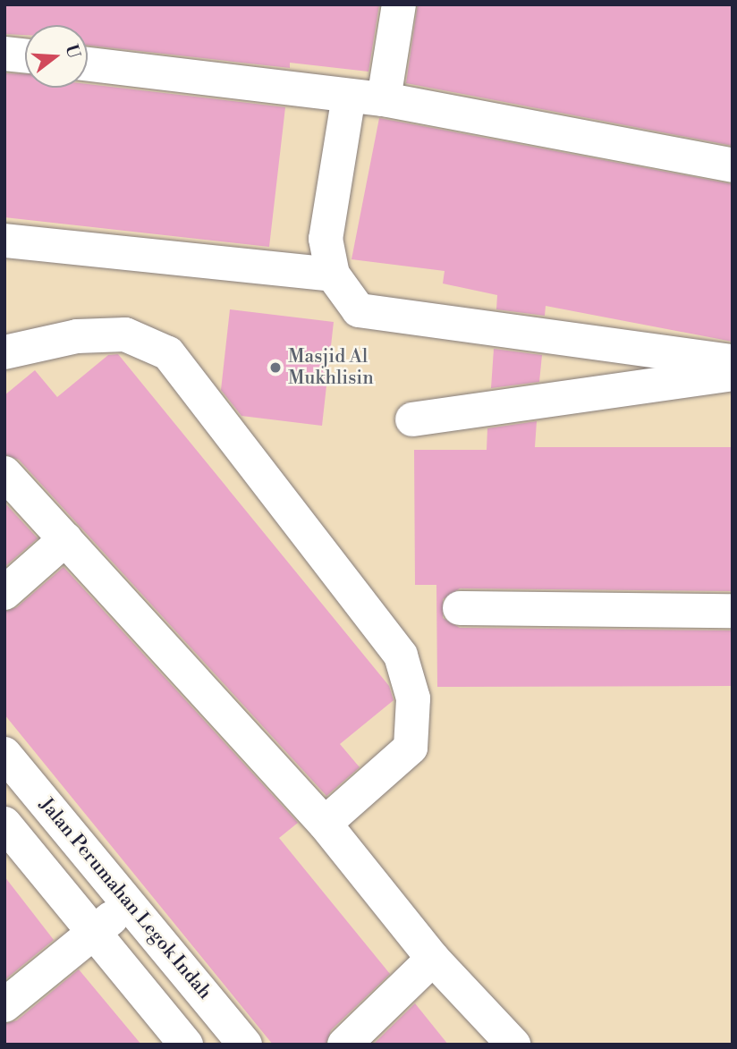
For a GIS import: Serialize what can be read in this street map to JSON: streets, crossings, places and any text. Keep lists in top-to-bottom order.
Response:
{
  "streets": {
    "street": ["Jalan Perumahan Legok Indah"]
  },
  "places": ["Masjid Al Mukhlisin"],
  "north": "right"
}
